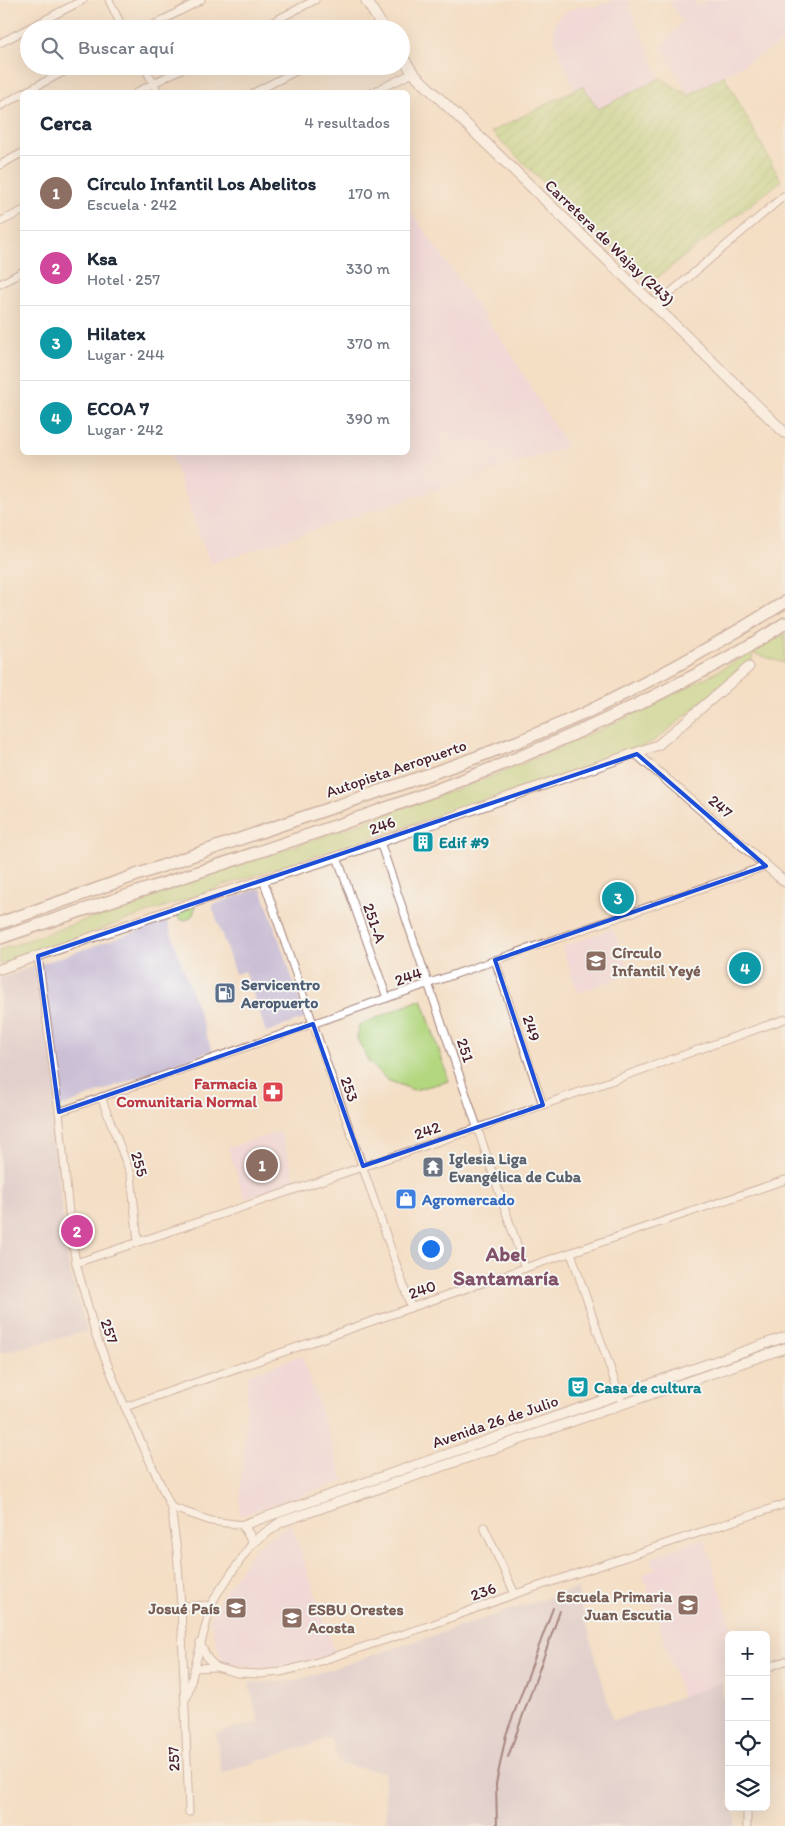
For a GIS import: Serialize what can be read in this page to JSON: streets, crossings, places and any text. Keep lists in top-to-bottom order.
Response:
{
  "streets": {
    "highway": ["Autopista Aeropuerto"],
    "main road": ["Carretera de Wajay (243)"],
    "street": [
      "247",
      "246",
      "251-A",
      "244",
      "249",
      "251",
      "253",
      "242",
      "255",
      "240",
      "257",
      "Avenida 26 de Julio",
      "236"
    ]
  },
  "crossings": [
    ["247", "246"],
    ["247", "244"],
    ["246", "251-A"],
    ["246", "251"],
    ["246", "253"],
    ["246", "257"],
    ["251-A", "244"],
    ["244", "249"],
    ["244", "251"],
    ["244", "253"],
    ["244", "255"],
    ["244", "257"],
    ["249", "242"],
    ["251", "242"],
    ["251", "240"],
    ["253", "242"],
    ["253", "240"],
    ["242", "255"],
    ["242", "257"],
    ["240", "257"],
    ["257", "Avenida 26 de Julio"],
    ["257", "236"]
  ],
  "districts": ["Abel Santamaría"],
  "places": {
    "building": ["Edif #9"],
    "school or university": [
      "Círculo Infantil Yeyé",
      "Escuela Primaria Juan Escutia",
      "Josué País",
      "ESBU Orestes Acosta"
    ],
    "fuel station": ["Servicentro Aeropuerto"],
    "pharmacy": ["Farmacia Comunitaria Normal"],
    "temple": ["Iglesia Liga Evangélica de Cuba"],
    "shop": ["Agromercado"],
    "theatre": ["Casa de cultura"]
  },
  "page": {
    "search": "Buscar aquí",
    "heading": ["Cerca", "4 resultados"],
    "list": [
      {
        "mark": "1",
        "name": "Círculo Infantil Los Abelitos",
        "note": "Escuela · 242",
        "value": "170 m"
      },
      {
        "mark": "2",
        "name": "Ksa",
        "note": "Hotel · 257",
        "value": "330 m"
      },
      {
        "mark": "3",
        "name": "Hilatex",
        "note": "Lugar · 244",
        "value": "370 m"
      },
      {
        "mark": "4",
        "name": "ECOA 7",
        "note": "Lugar · 242",
        "value": "390 m"
      }
    ],
    "pins": [
      "3",
      "4",
      "1",
      "2"
    ],
    "map_buttons": ["+", "−"]
  }
}
